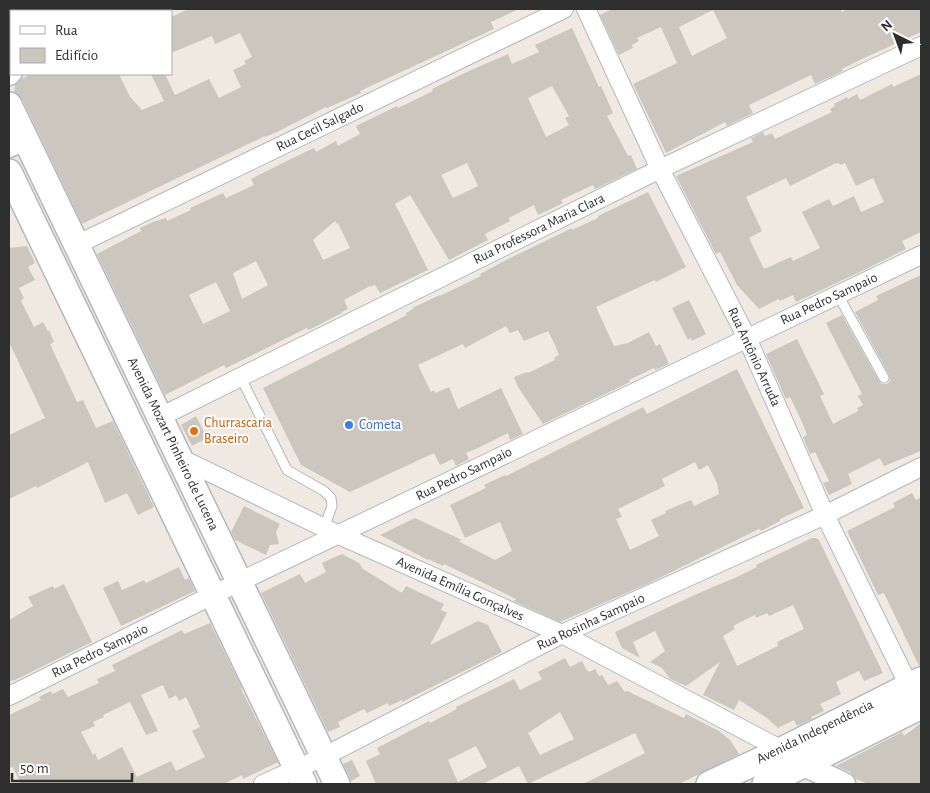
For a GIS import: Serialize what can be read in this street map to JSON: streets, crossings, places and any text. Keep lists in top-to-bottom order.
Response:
{
  "streets": {
    "main road": ["Avenida Mozart Pinheiro de Lucena", "Avenida Independência"],
    "street": [
      "Rua Cecil Salgado",
      "Rua Professora Maria Clara",
      "Rua Pedro Sampaio",
      "Rua Antônio Arruda",
      "Avenida Emília Gonçalves",
      "Rua Rosinha Sampaio"
    ]
  },
  "crossings": [
    ["Rua Cecil Salgado", "Avenida Mozart Pinheiro de Lucena"],
    ["Rua Professora Maria Clara", "Rua Antônio Arruda"],
    ["Rua Professora Maria Clara", "Avenida Mozart Pinheiro de Lucena"],
    ["Rua Pedro Sampaio", "Rua Antônio Arruda"],
    ["Rua Pedro Sampaio", "Avenida Mozart Pinheiro de Lucena"],
    ["Rua Pedro Sampaio", "Avenida Emília Gonçalves"],
    ["Rua Antônio Arruda", "Rua Rosinha Sampaio"],
    ["Rua Antônio Arruda", "Avenida Independência"],
    ["Avenida Mozart Pinheiro de Lucena", "Avenida Emília Gonçalves"],
    ["Avenida Mozart Pinheiro de Lucena", "Rua Rosinha Sampaio"],
    ["Avenida Emília Gonçalves", "Rua Rosinha Sampaio"],
    ["Avenida Emília Gonçalves", "Avenida Independência"]
  ],
  "places": ["Cometa", "Churrascaria Braseiro"],
  "legend": ["Rua", "Edifício"],
  "scale_bar": "50 m",
  "north": "top left"
}
